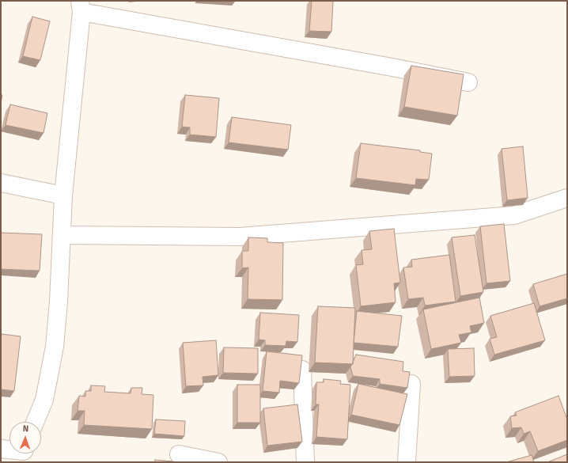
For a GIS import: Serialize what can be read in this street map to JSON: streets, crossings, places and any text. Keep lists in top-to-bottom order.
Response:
{
  "north": "top"
}
